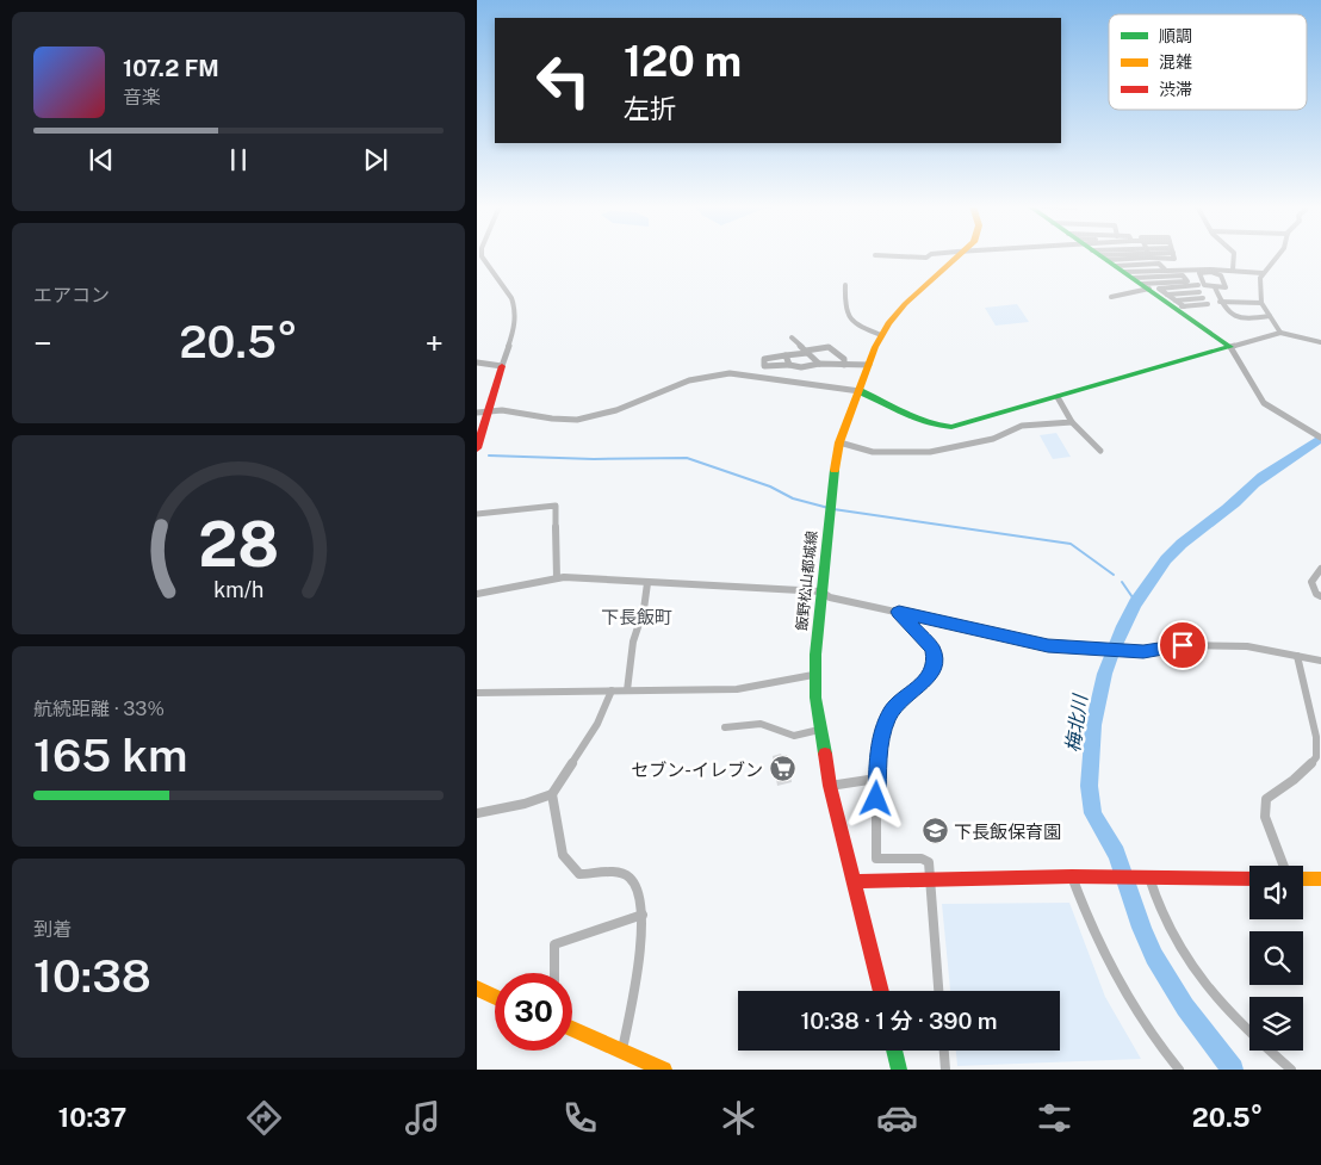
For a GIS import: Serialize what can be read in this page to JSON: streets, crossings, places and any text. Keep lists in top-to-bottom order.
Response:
{
  "streets": {
    "street": ["飯野松山都城線"]
  },
  "districts": ["下長飯町"],
  "water": ["梅北川"],
  "places": {
    "supermarket": ["セブン-イレブン"],
    "school or university": ["下長飯保育園"]
  },
  "legend": ["順調", "混雑", "渋滞"],
  "page": {
    "turn": ["120 m", "左折"],
    "song": ["107.2 FM", "音楽"],
    "tile": [
      "エアコン",
      ["航続距離 · 33%", "165 km"],
      ["到着", "10:38"]
    ],
    "heat": ["−", "20.5°", "+"],
    "limit": "30",
    "trip": "10:38 · 1 分 · 390 m",
    "tabs": ["10:37", "20.5°"],
    "gauge": ["28", "km/h"]
  }
}
